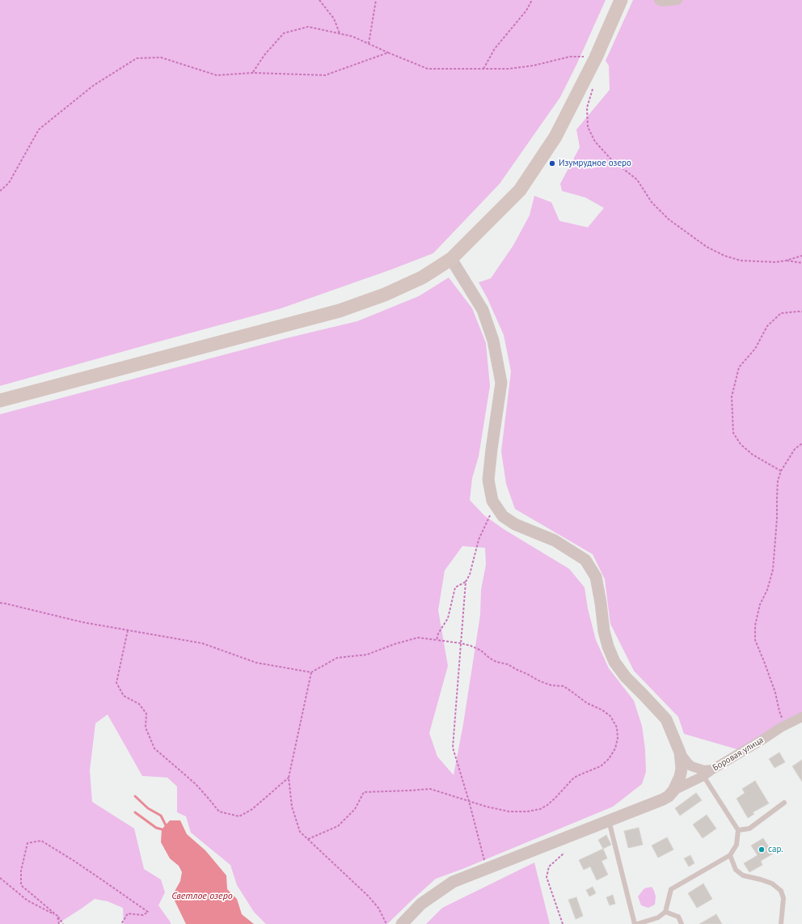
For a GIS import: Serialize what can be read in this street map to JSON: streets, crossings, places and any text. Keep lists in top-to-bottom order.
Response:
{
  "streets": {
    "street": ["Боровая улица"]
  },
  "water": ["Светлое озеро"],
  "places": ["Изумрудное озеро", "сар."]
}
